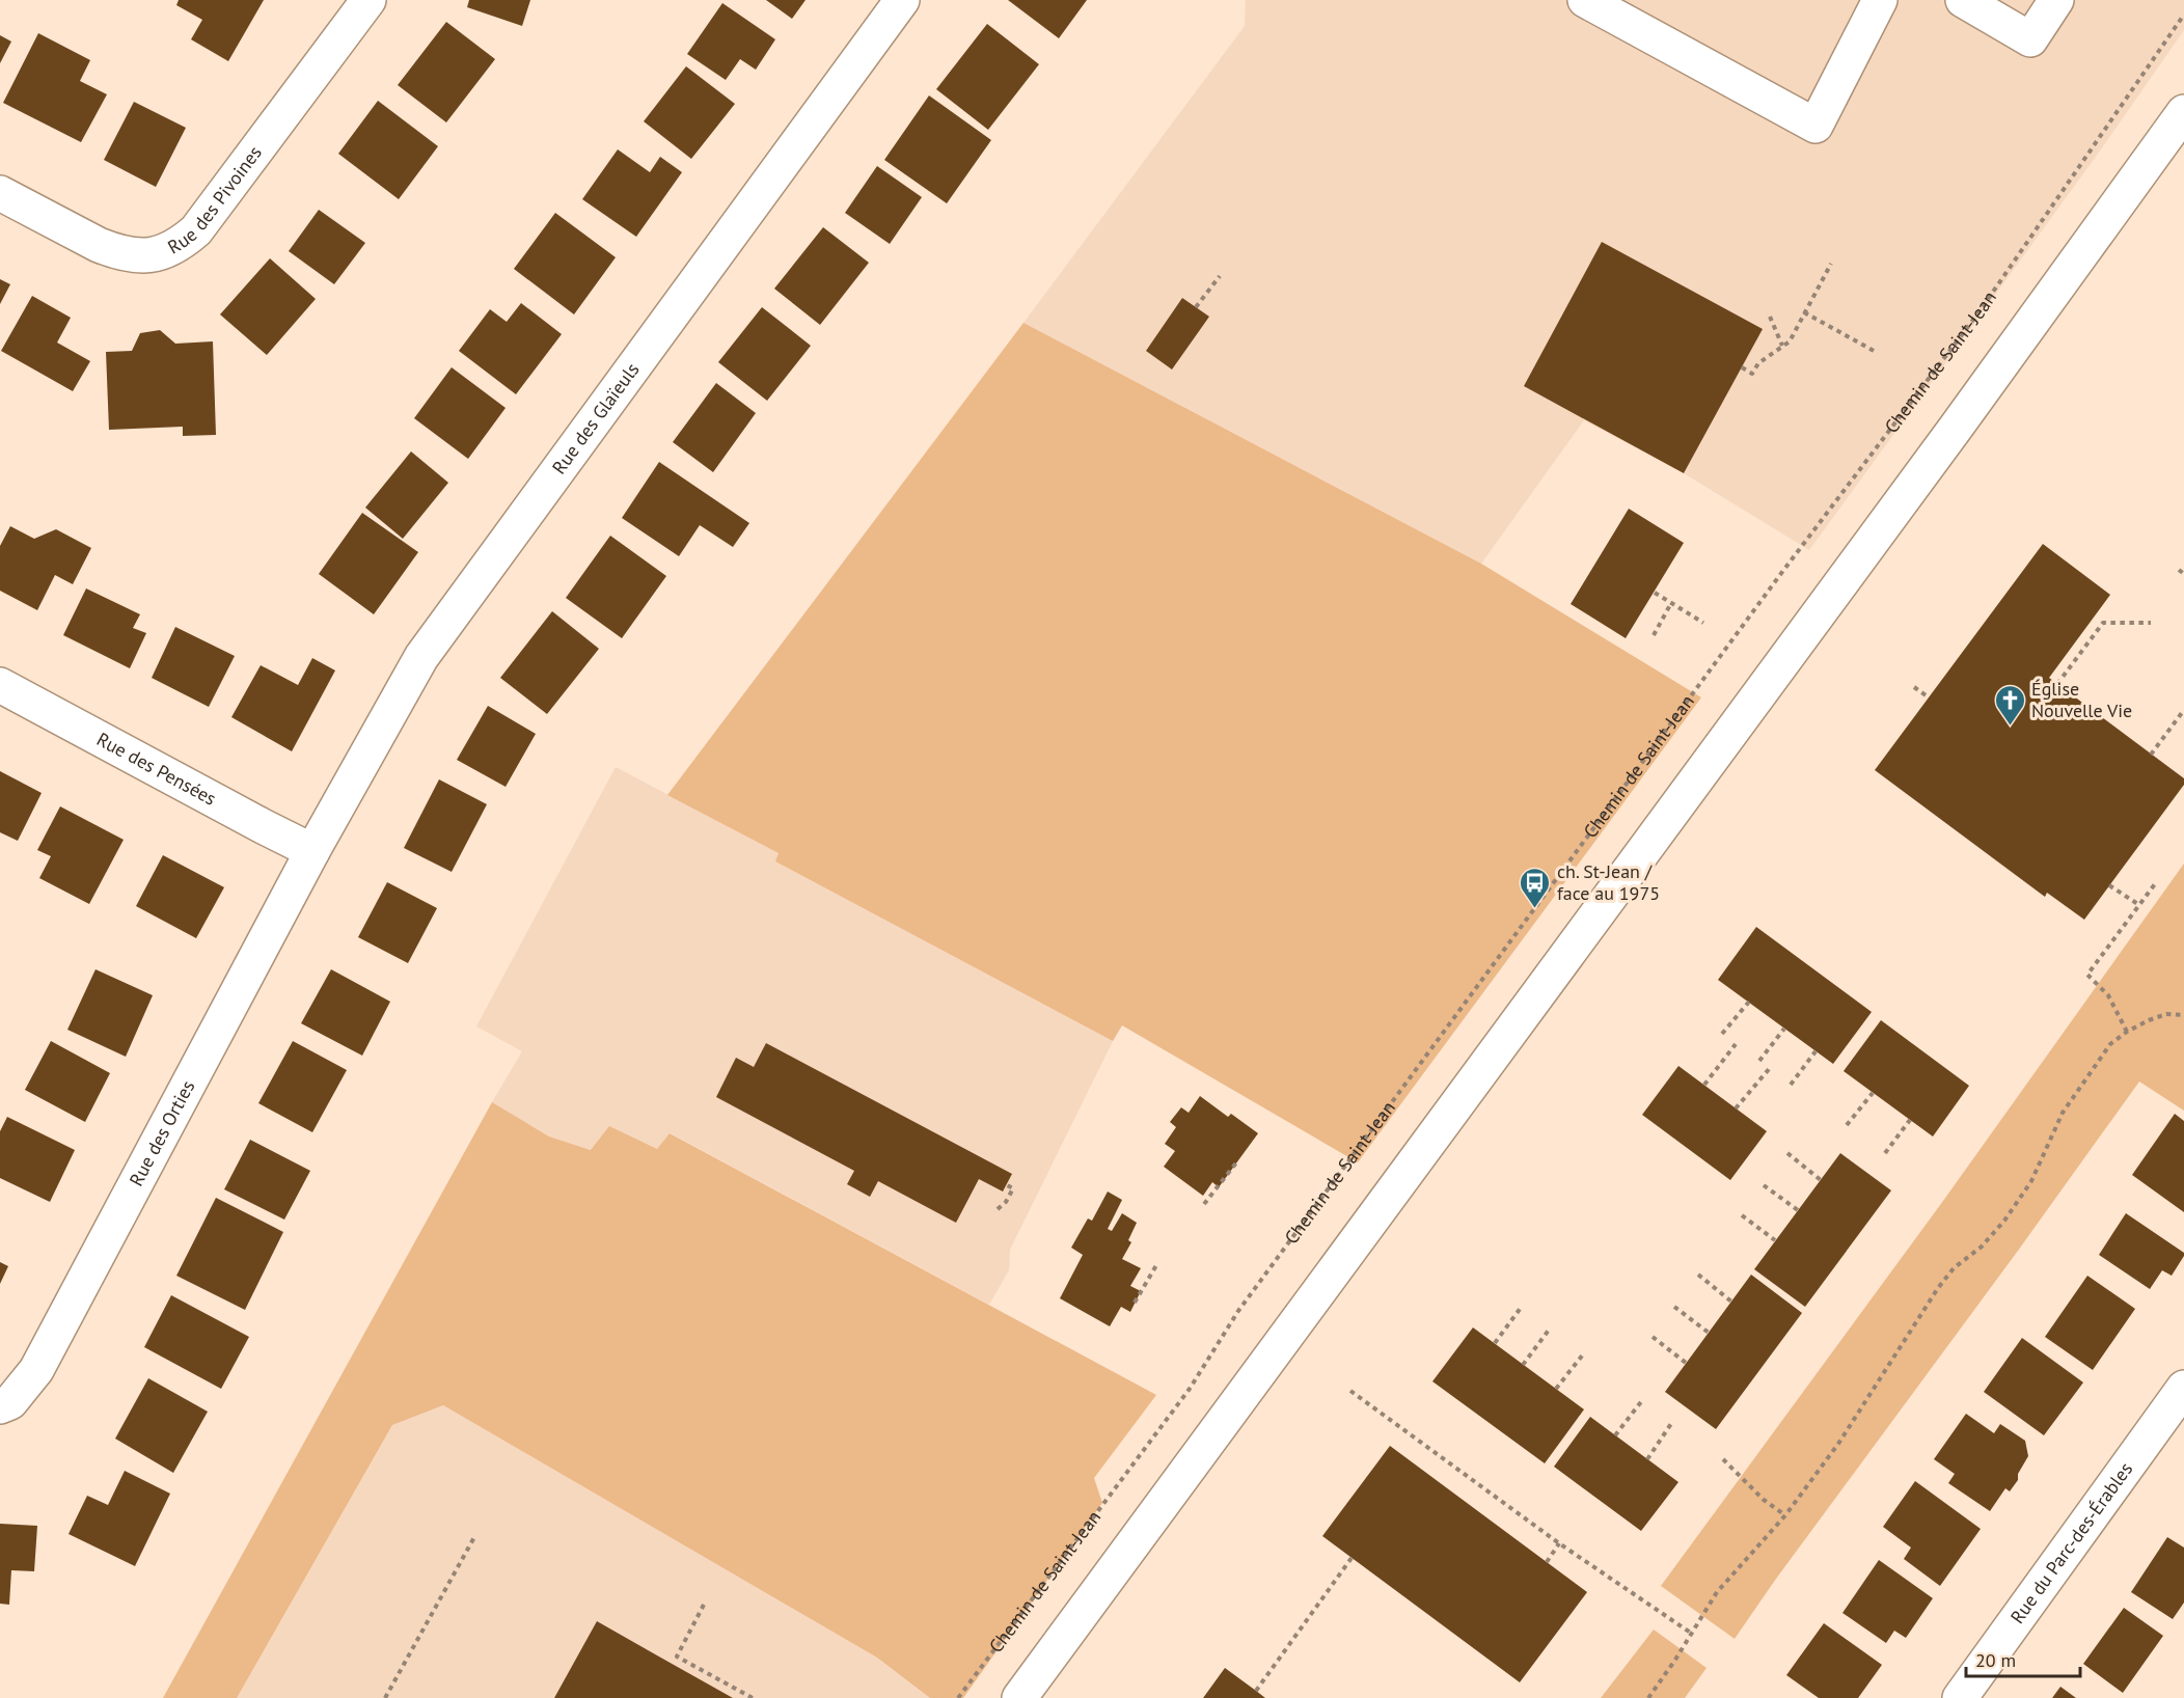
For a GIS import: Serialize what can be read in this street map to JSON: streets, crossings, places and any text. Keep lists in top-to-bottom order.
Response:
{
  "streets": {
    "street": [
      "Rue des Pivoines",
      "Rue des Glaïeuls",
      "Rue des Pensées",
      "Rue des Orties",
      "Rue du Parc-des-Érables"
    ],
    "path": ["Chemin de Saint-Jean"]
  },
  "crossings": [
    ["Rue des Glaïeuls", "Rue des Pensées"],
    ["Rue des Glaïeuls", "Rue des Orties"],
    ["Rue des Pensées", "Rue des Orties"]
  ],
  "places": {
    "church": ["Église Nouvelle Vie"],
    "bus stop": ["ch. St-Jean / face au 1975"]
  },
  "scale_bar": "20 m"
}
